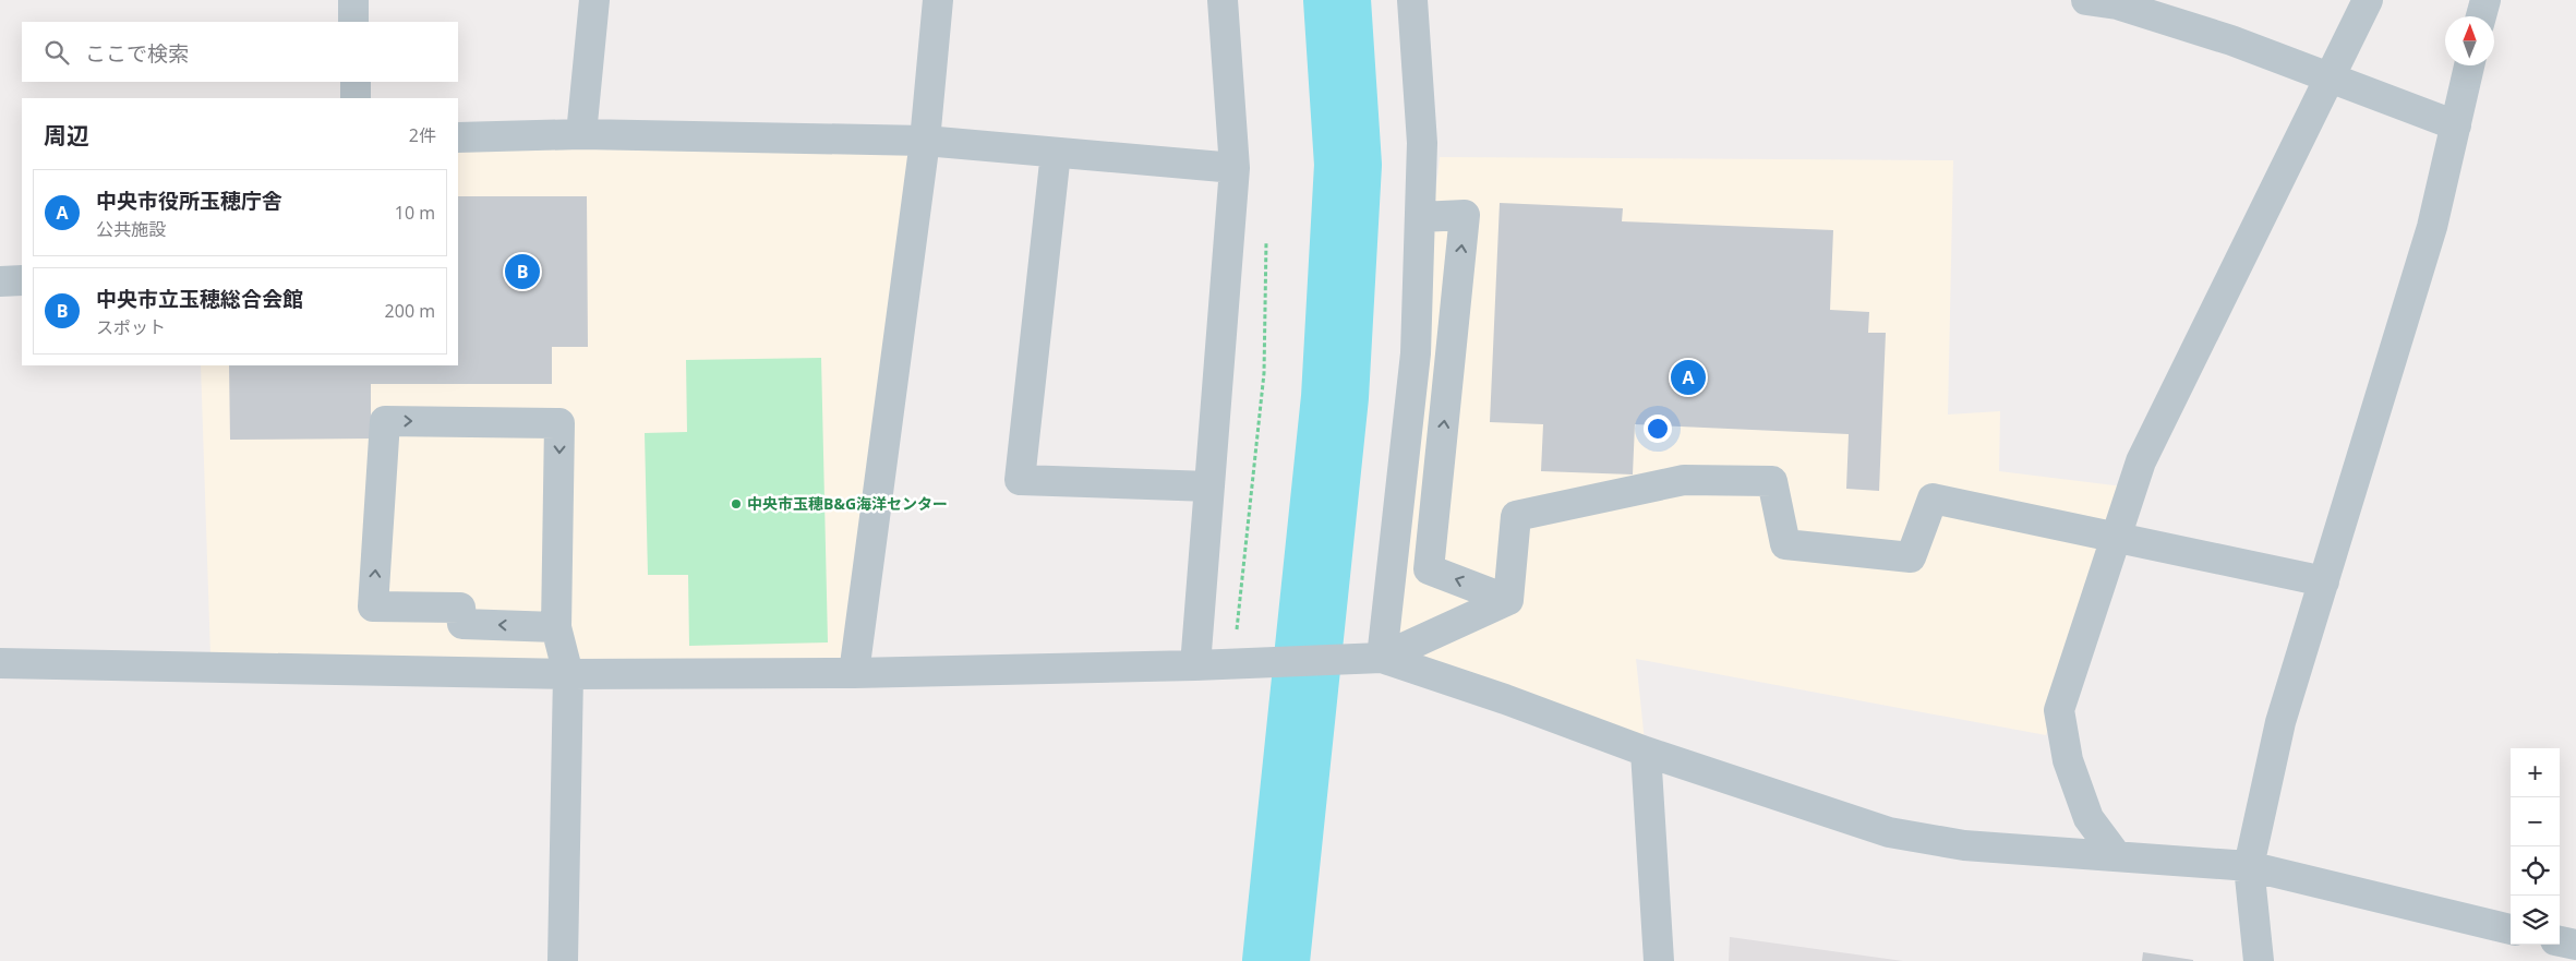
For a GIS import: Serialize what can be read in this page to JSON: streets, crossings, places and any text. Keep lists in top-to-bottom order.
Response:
{
  "places": ["中央市玉穂B&G海洋センター"],
  "north": "top",
  "page": {
    "search": "ここで検索",
    "heading": ["周辺", "2件"],
    "list": [
      {
        "mark": "A",
        "name": "中央市役所玉穂庁舎",
        "note": "公共施設",
        "value": "10 m"
      },
      {
        "mark": "B",
        "name": "中央市立玉穂総合会館",
        "note": "スポット",
        "value": "200 m"
      }
    ],
    "pins": ["B", "A"],
    "map_buttons": ["+", "−"]
  }
}
